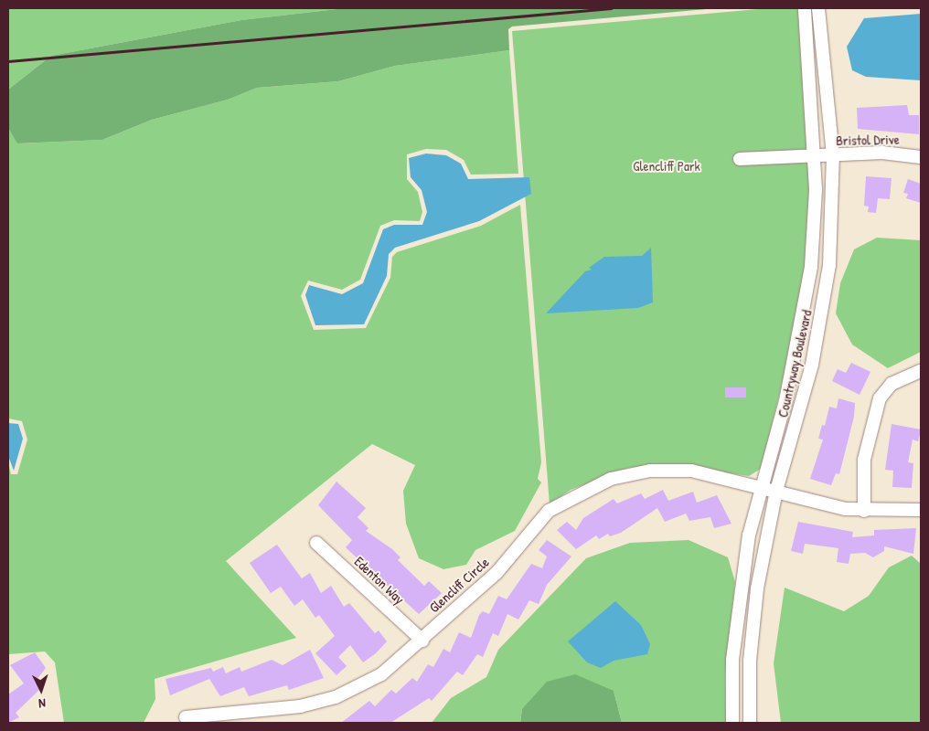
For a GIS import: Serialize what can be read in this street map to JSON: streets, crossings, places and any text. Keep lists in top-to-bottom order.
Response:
{
  "streets": {
    "street": [
      "Bristol Drive",
      "Countryway Boulevard",
      "Edenton Way",
      "Glencliff Circle"
    ]
  },
  "crossings": [
    ["Bristol Drive", "Countryway Boulevard"],
    ["Countryway Boulevard", "Glencliff Circle"],
    ["Edenton Way", "Glencliff Circle"]
  ],
  "parks": ["Glencliff Park"],
  "north": "bottom"
}
